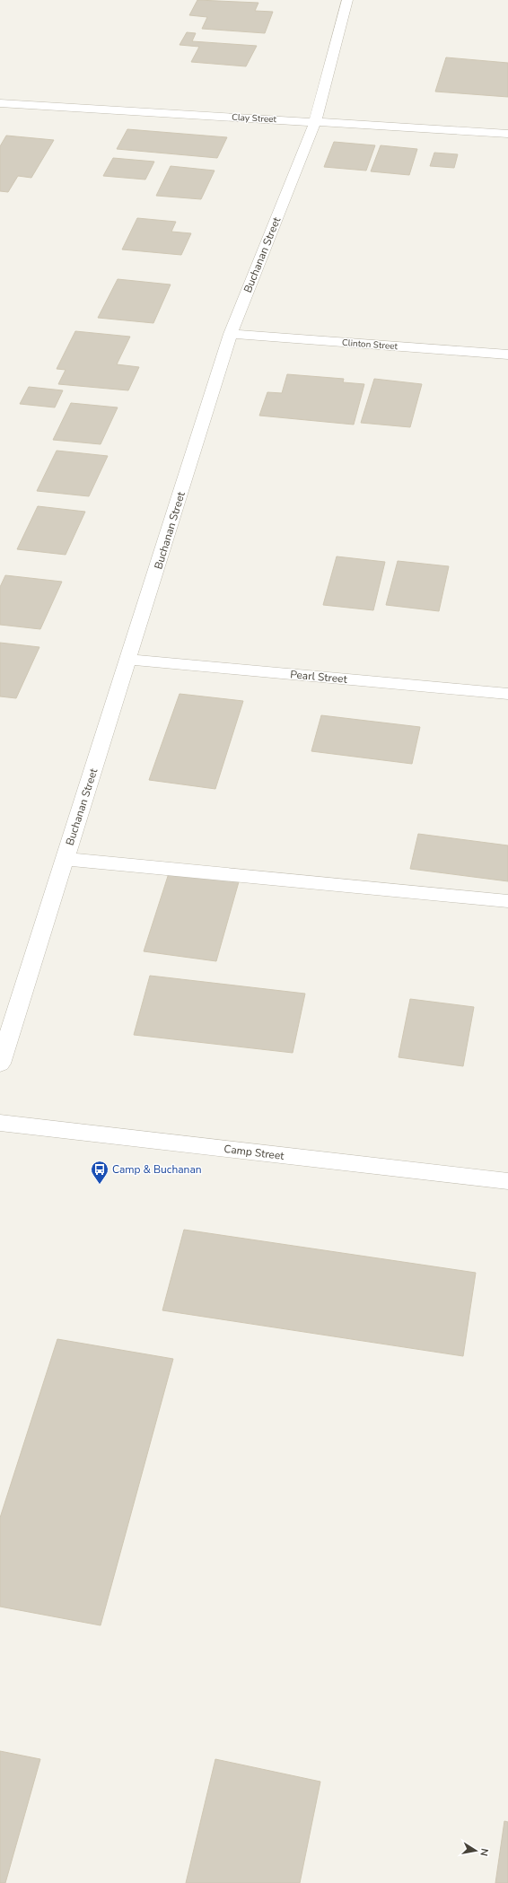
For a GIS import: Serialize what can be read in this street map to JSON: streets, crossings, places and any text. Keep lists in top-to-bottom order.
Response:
{
  "streets": {
    "street": [
      "Clay Street",
      "Buchanan Street",
      "Clinton Street",
      "Pearl Street",
      "Camp Street"
    ]
  },
  "crossings": [
    ["Clay Street", "Buchanan Street"],
    ["Buchanan Street", "Clinton Street"],
    ["Buchanan Street", "Pearl Street"]
  ],
  "places": {
    "bus stop": ["Camp & Buchanan"]
  },
  "north": "right"
}
